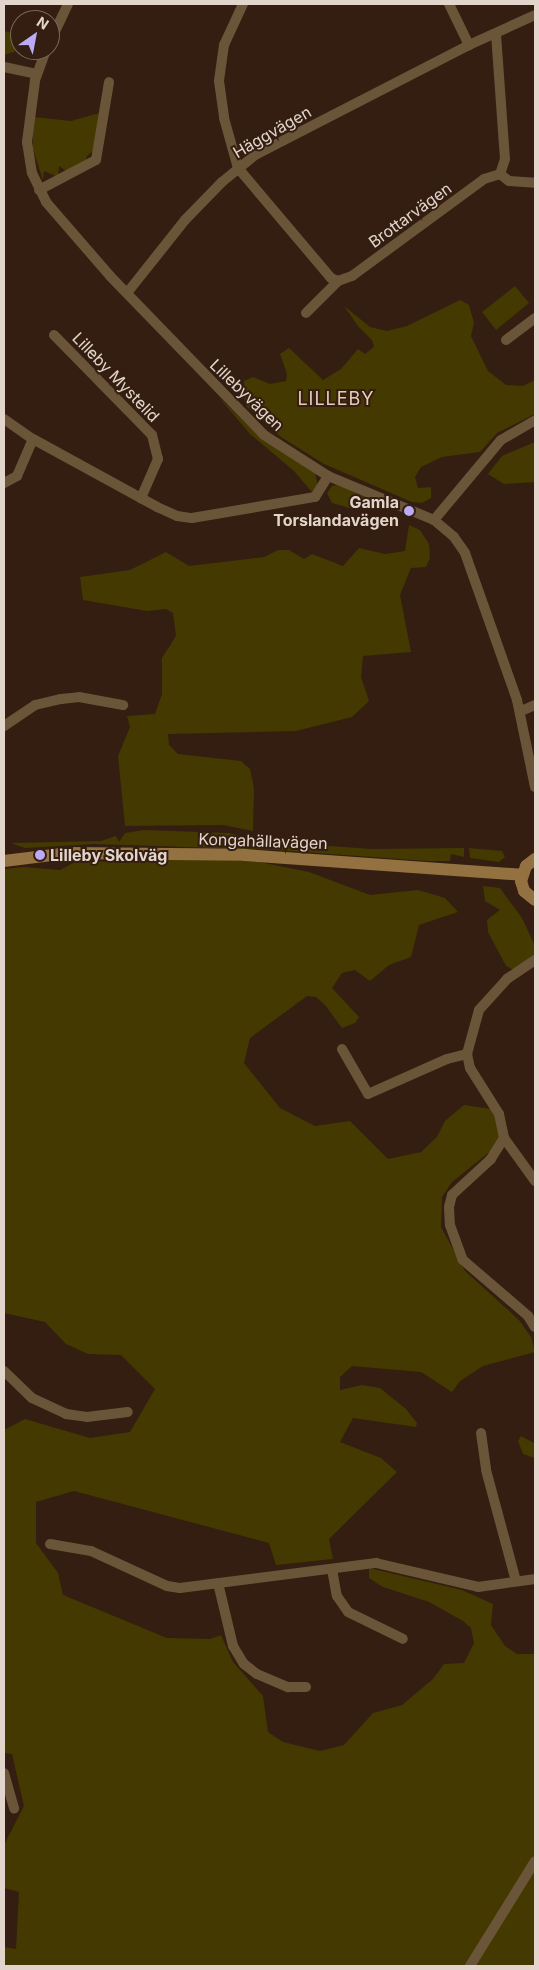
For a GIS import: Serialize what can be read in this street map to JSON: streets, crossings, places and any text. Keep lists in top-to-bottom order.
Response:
{
  "streets": {
    "street": [
      "Häggvägen",
      "Brottarvägen",
      "Lilleby Mystelid",
      "Lillebyvägen",
      "Kongahällavägen"
    ]
  },
  "crossings": [
    ["Häggvägen", "Lillebyvägen"]
  ],
  "districts": ["LILLEBY"],
  "places": ["Gamla Torslandavägen", "Lilleby Skolväg"],
  "north": "top right"
}
